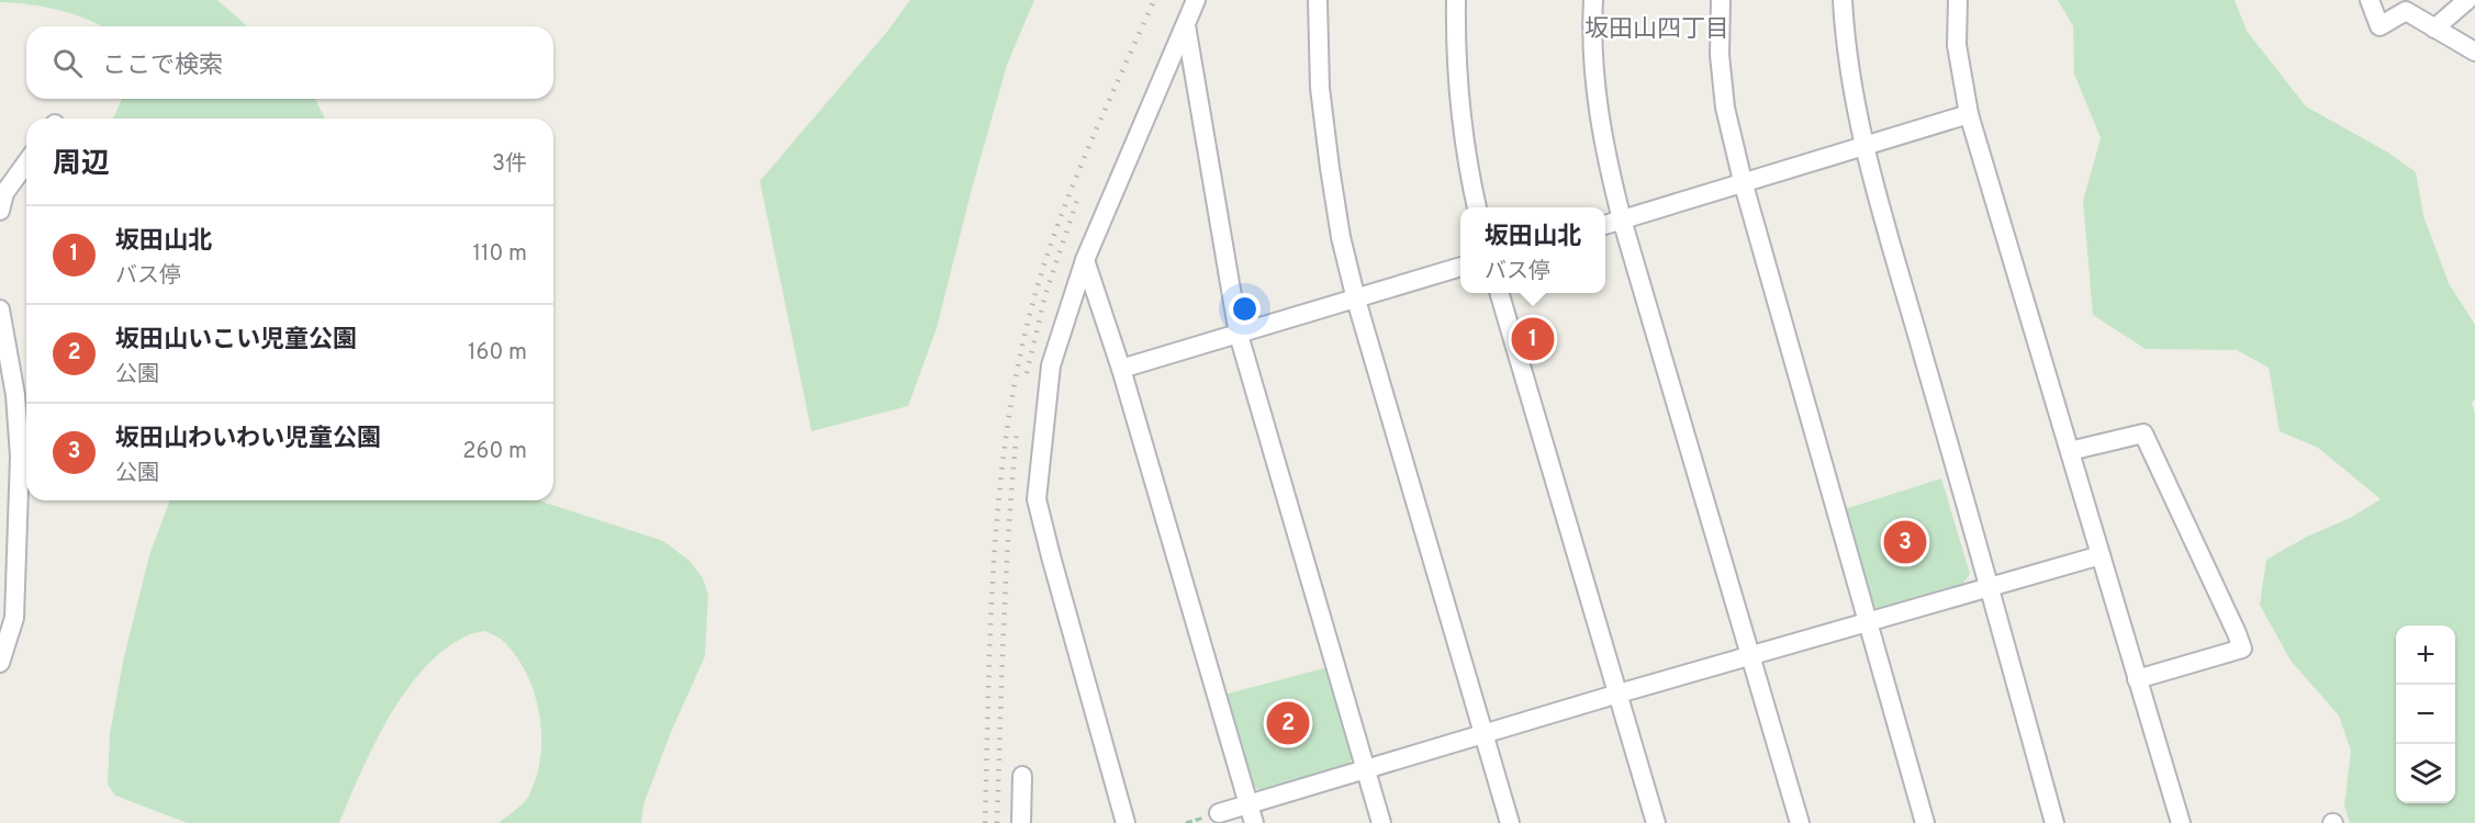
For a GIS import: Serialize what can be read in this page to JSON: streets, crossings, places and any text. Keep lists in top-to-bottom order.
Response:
{
  "districts": ["坂田山四丁目"],
  "page": {
    "search": "ここで検索",
    "heading": ["周辺", "3件"],
    "list": [
      {
        "mark": "1",
        "name": "坂田山北",
        "note": "バス停",
        "value": "110 m"
      },
      {
        "mark": "2",
        "name": "坂田山いこい児童公園",
        "note": "公園",
        "value": "160 m"
      },
      {
        "mark": "3",
        "name": "坂田山わいわい児童公園",
        "note": "公園",
        "value": "260 m"
      }
    ],
    "popup": ["坂田山北", "バス停"],
    "pins": ["1", "3", "2"],
    "map_buttons": ["+", "−"]
  }
}
